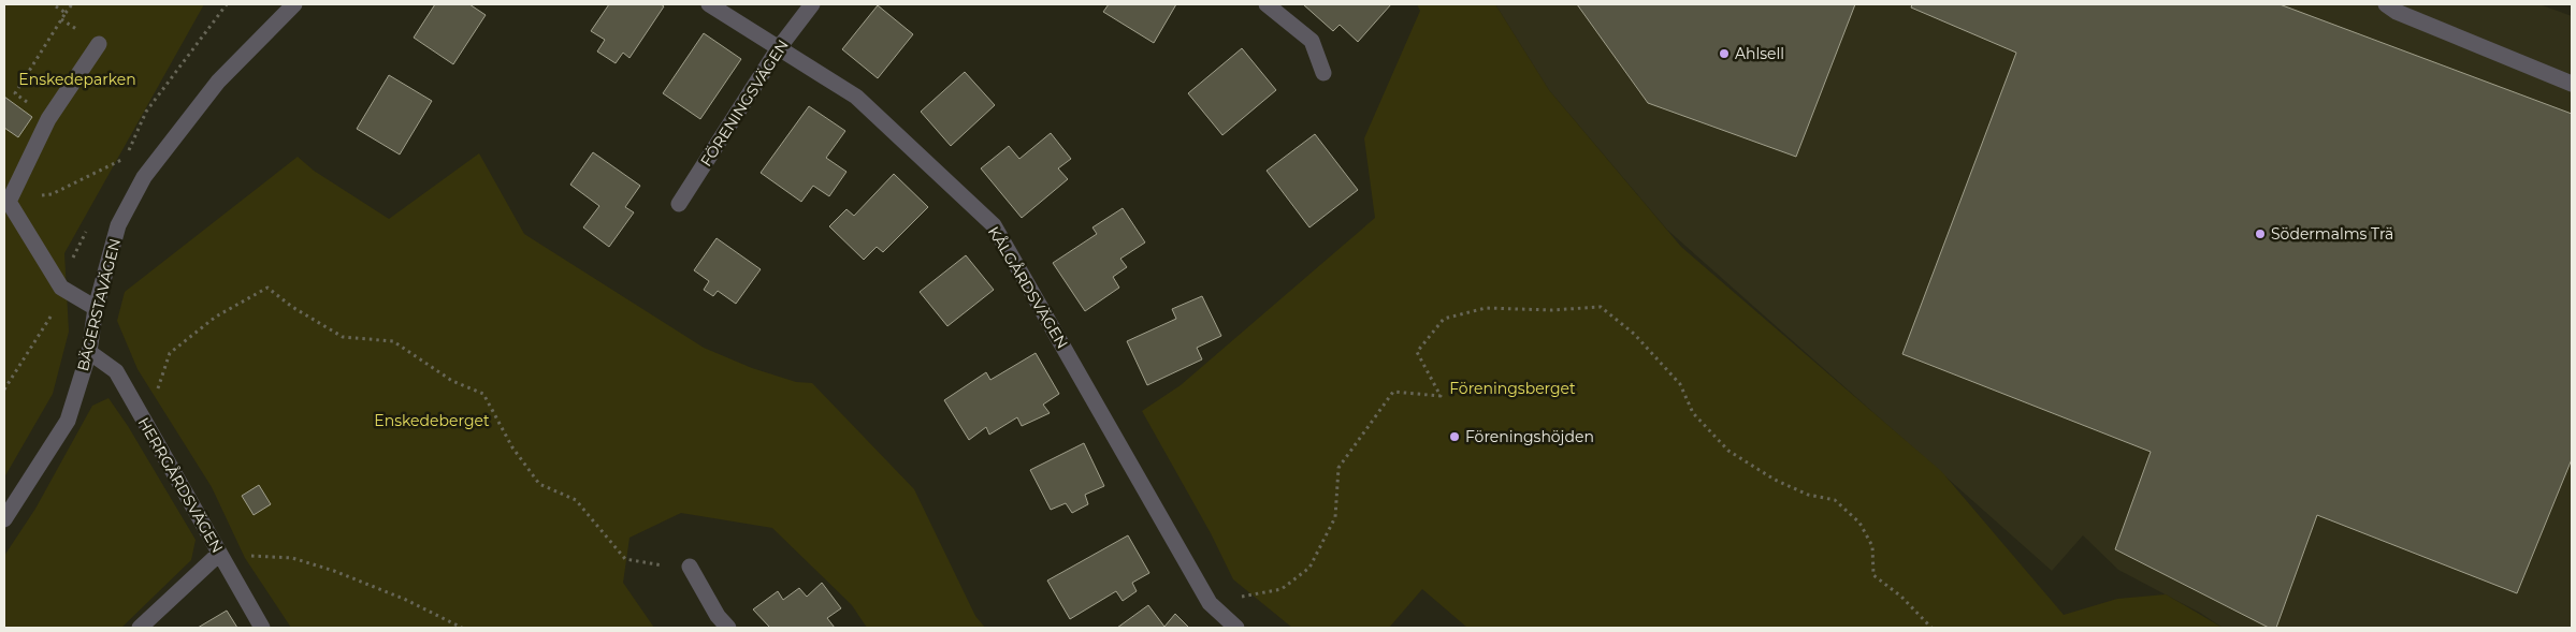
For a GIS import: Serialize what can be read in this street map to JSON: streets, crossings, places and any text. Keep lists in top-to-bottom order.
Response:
{
  "streets": {
    "street": [
      "FÖRENINGSVÄGEN",
      "KÅLGÅRDSVÄGEN",
      "BÄGERSTAVÄGEN",
      "HERRGÅRDSVÄGEN"
    ]
  },
  "crossings": [
    ["FÖRENINGSVÄGEN", "KÅLGÅRDSVÄGEN"],
    ["BÄGERSTAVÄGEN", "HERRGÅRDSVÄGEN"]
  ],
  "parks": ["Enskedeparken", "Föreningsberget", "Enskedeberget"],
  "places": ["Ahlsell", "Södermalms Trä", "Föreningshöjden"]
}
